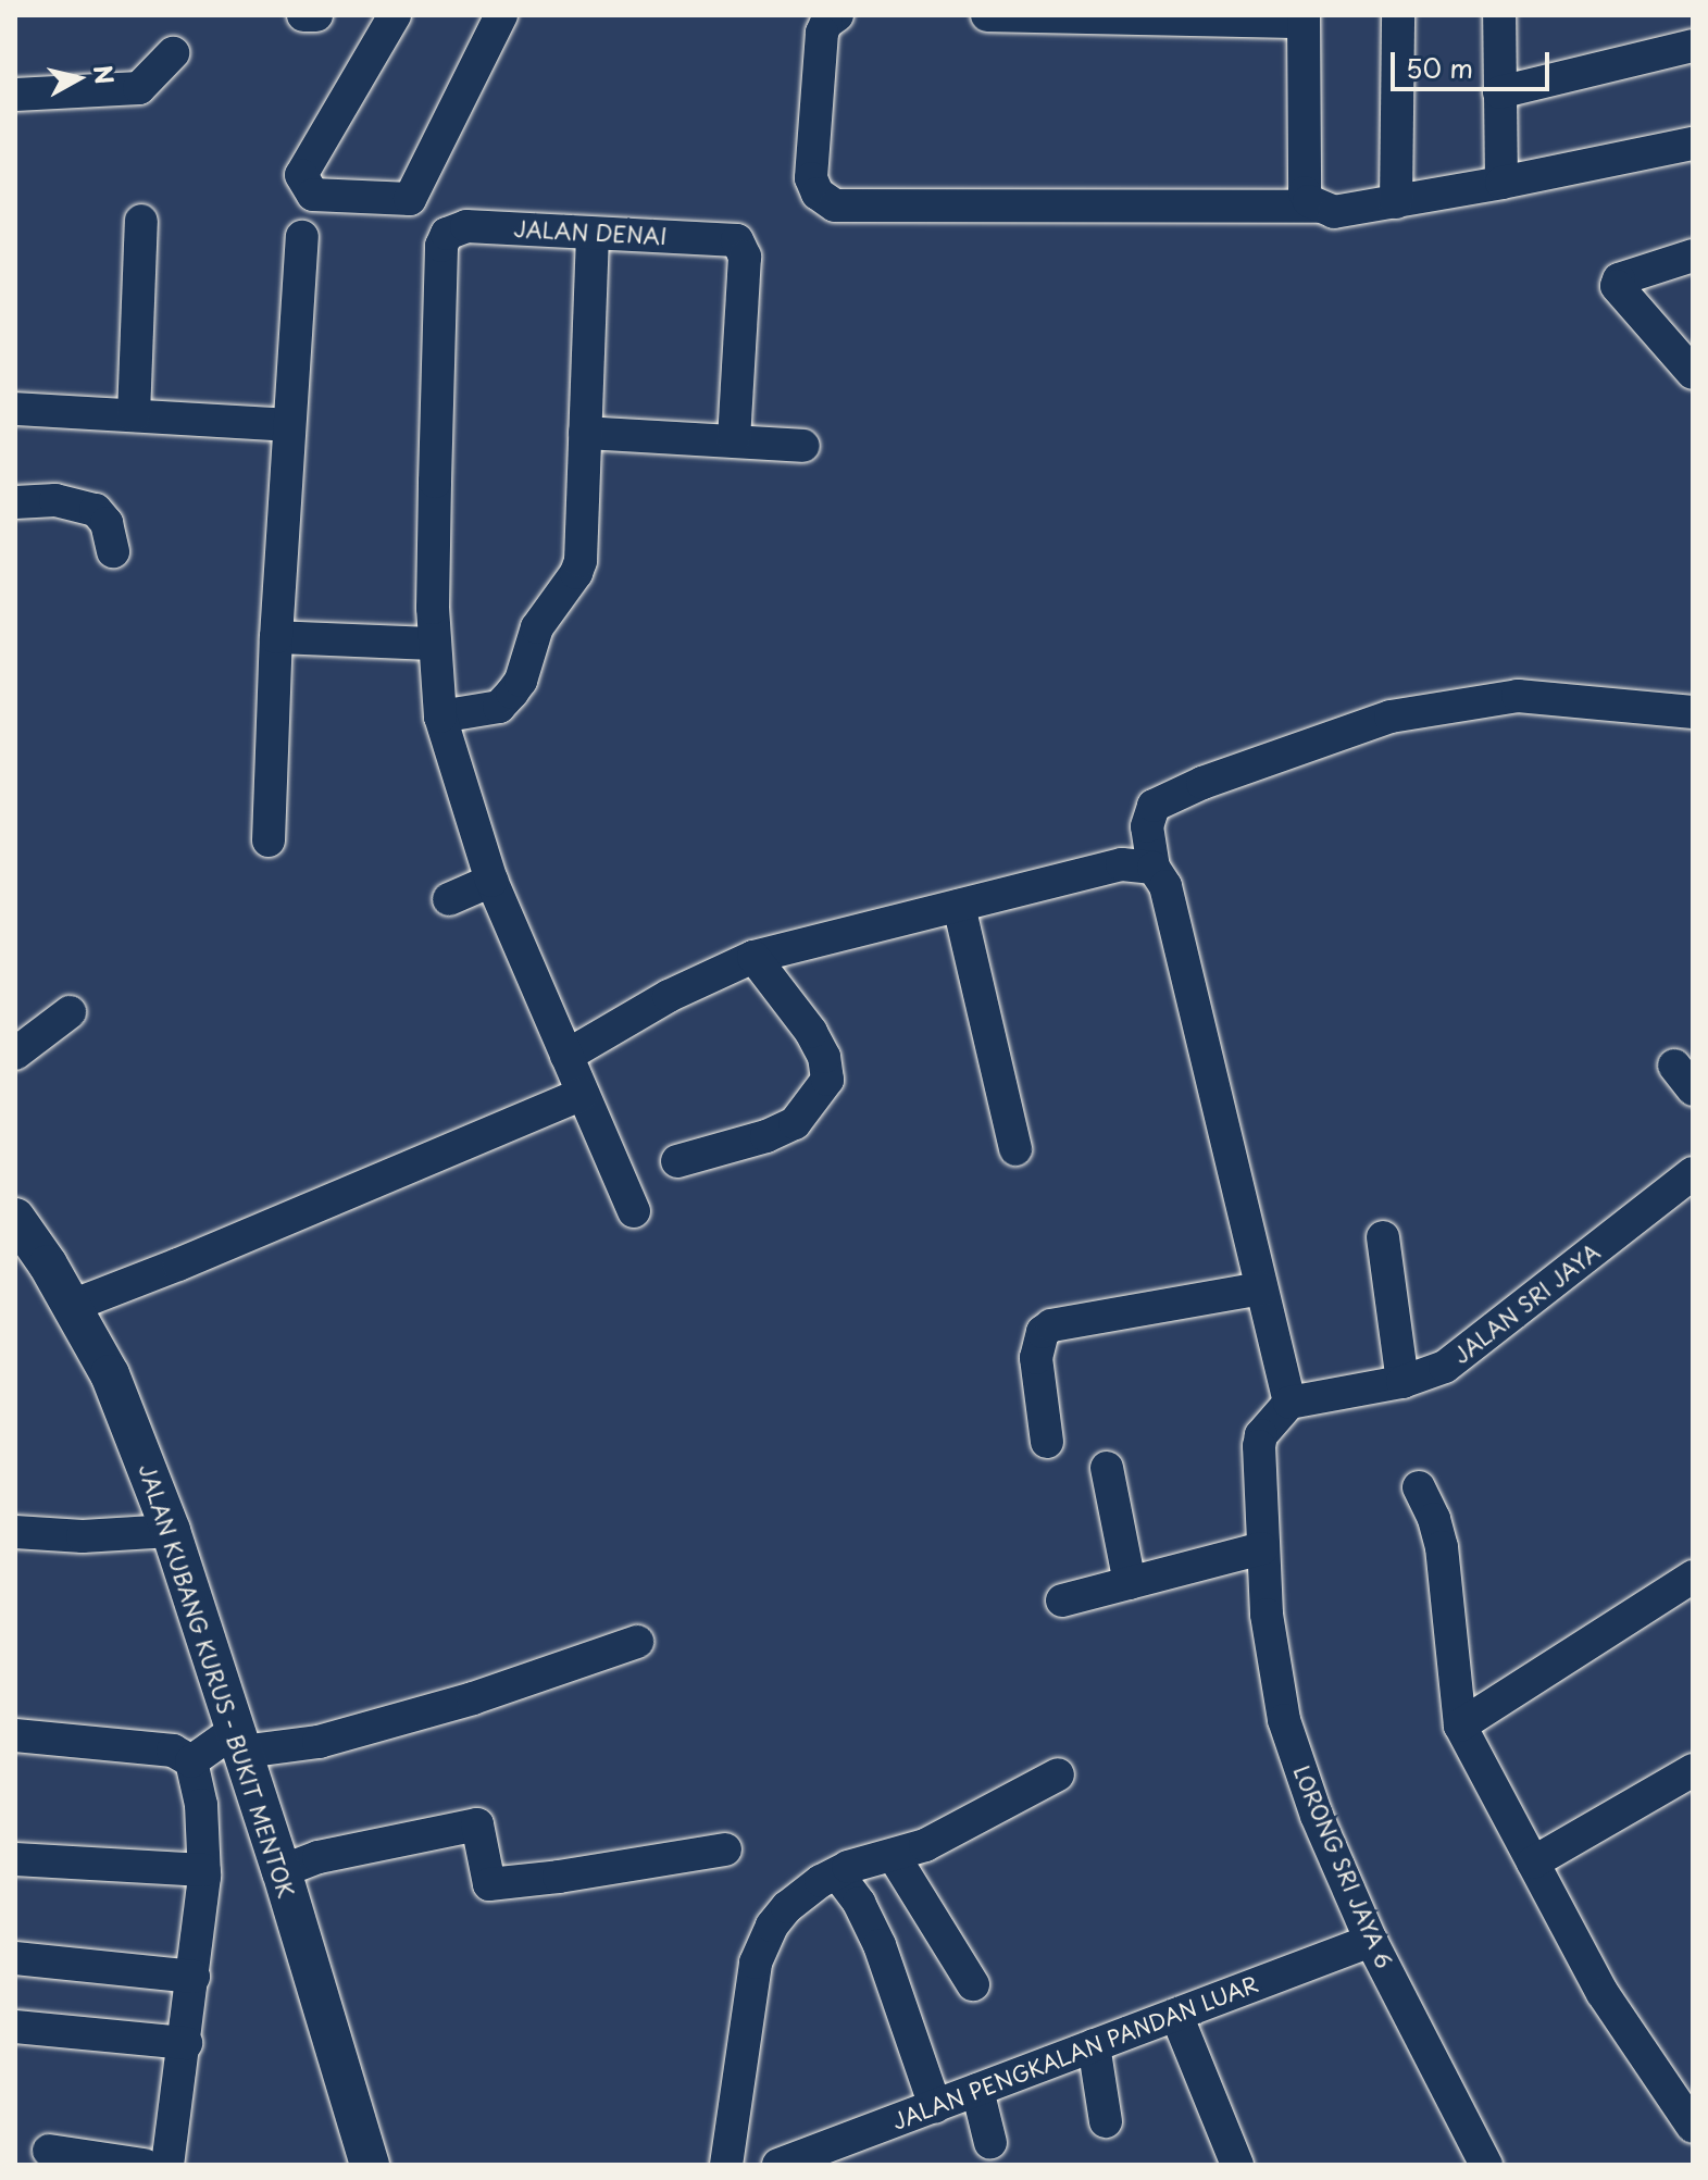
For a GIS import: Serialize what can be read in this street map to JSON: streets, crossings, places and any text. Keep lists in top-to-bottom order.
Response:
{
  "streets": {
    "main road": ["JALAN KUBANG KURUS - BUKIT MENTOK"],
    "street": [
      "JALAN DENAI",
      "JALAN SRI JAYA",
      "LORONG SRI JAYA 6",
      "JALAN PENGKALAN PANDAN LUAR"
    ]
  },
  "crossings": [
    ["JALAN SRI JAYA", "LORONG SRI JAYA 6"],
    ["LORONG SRI JAYA 6", "JALAN PENGKALAN PANDAN LUAR"]
  ],
  "scale_bar": "50 m",
  "north": "right"
}
